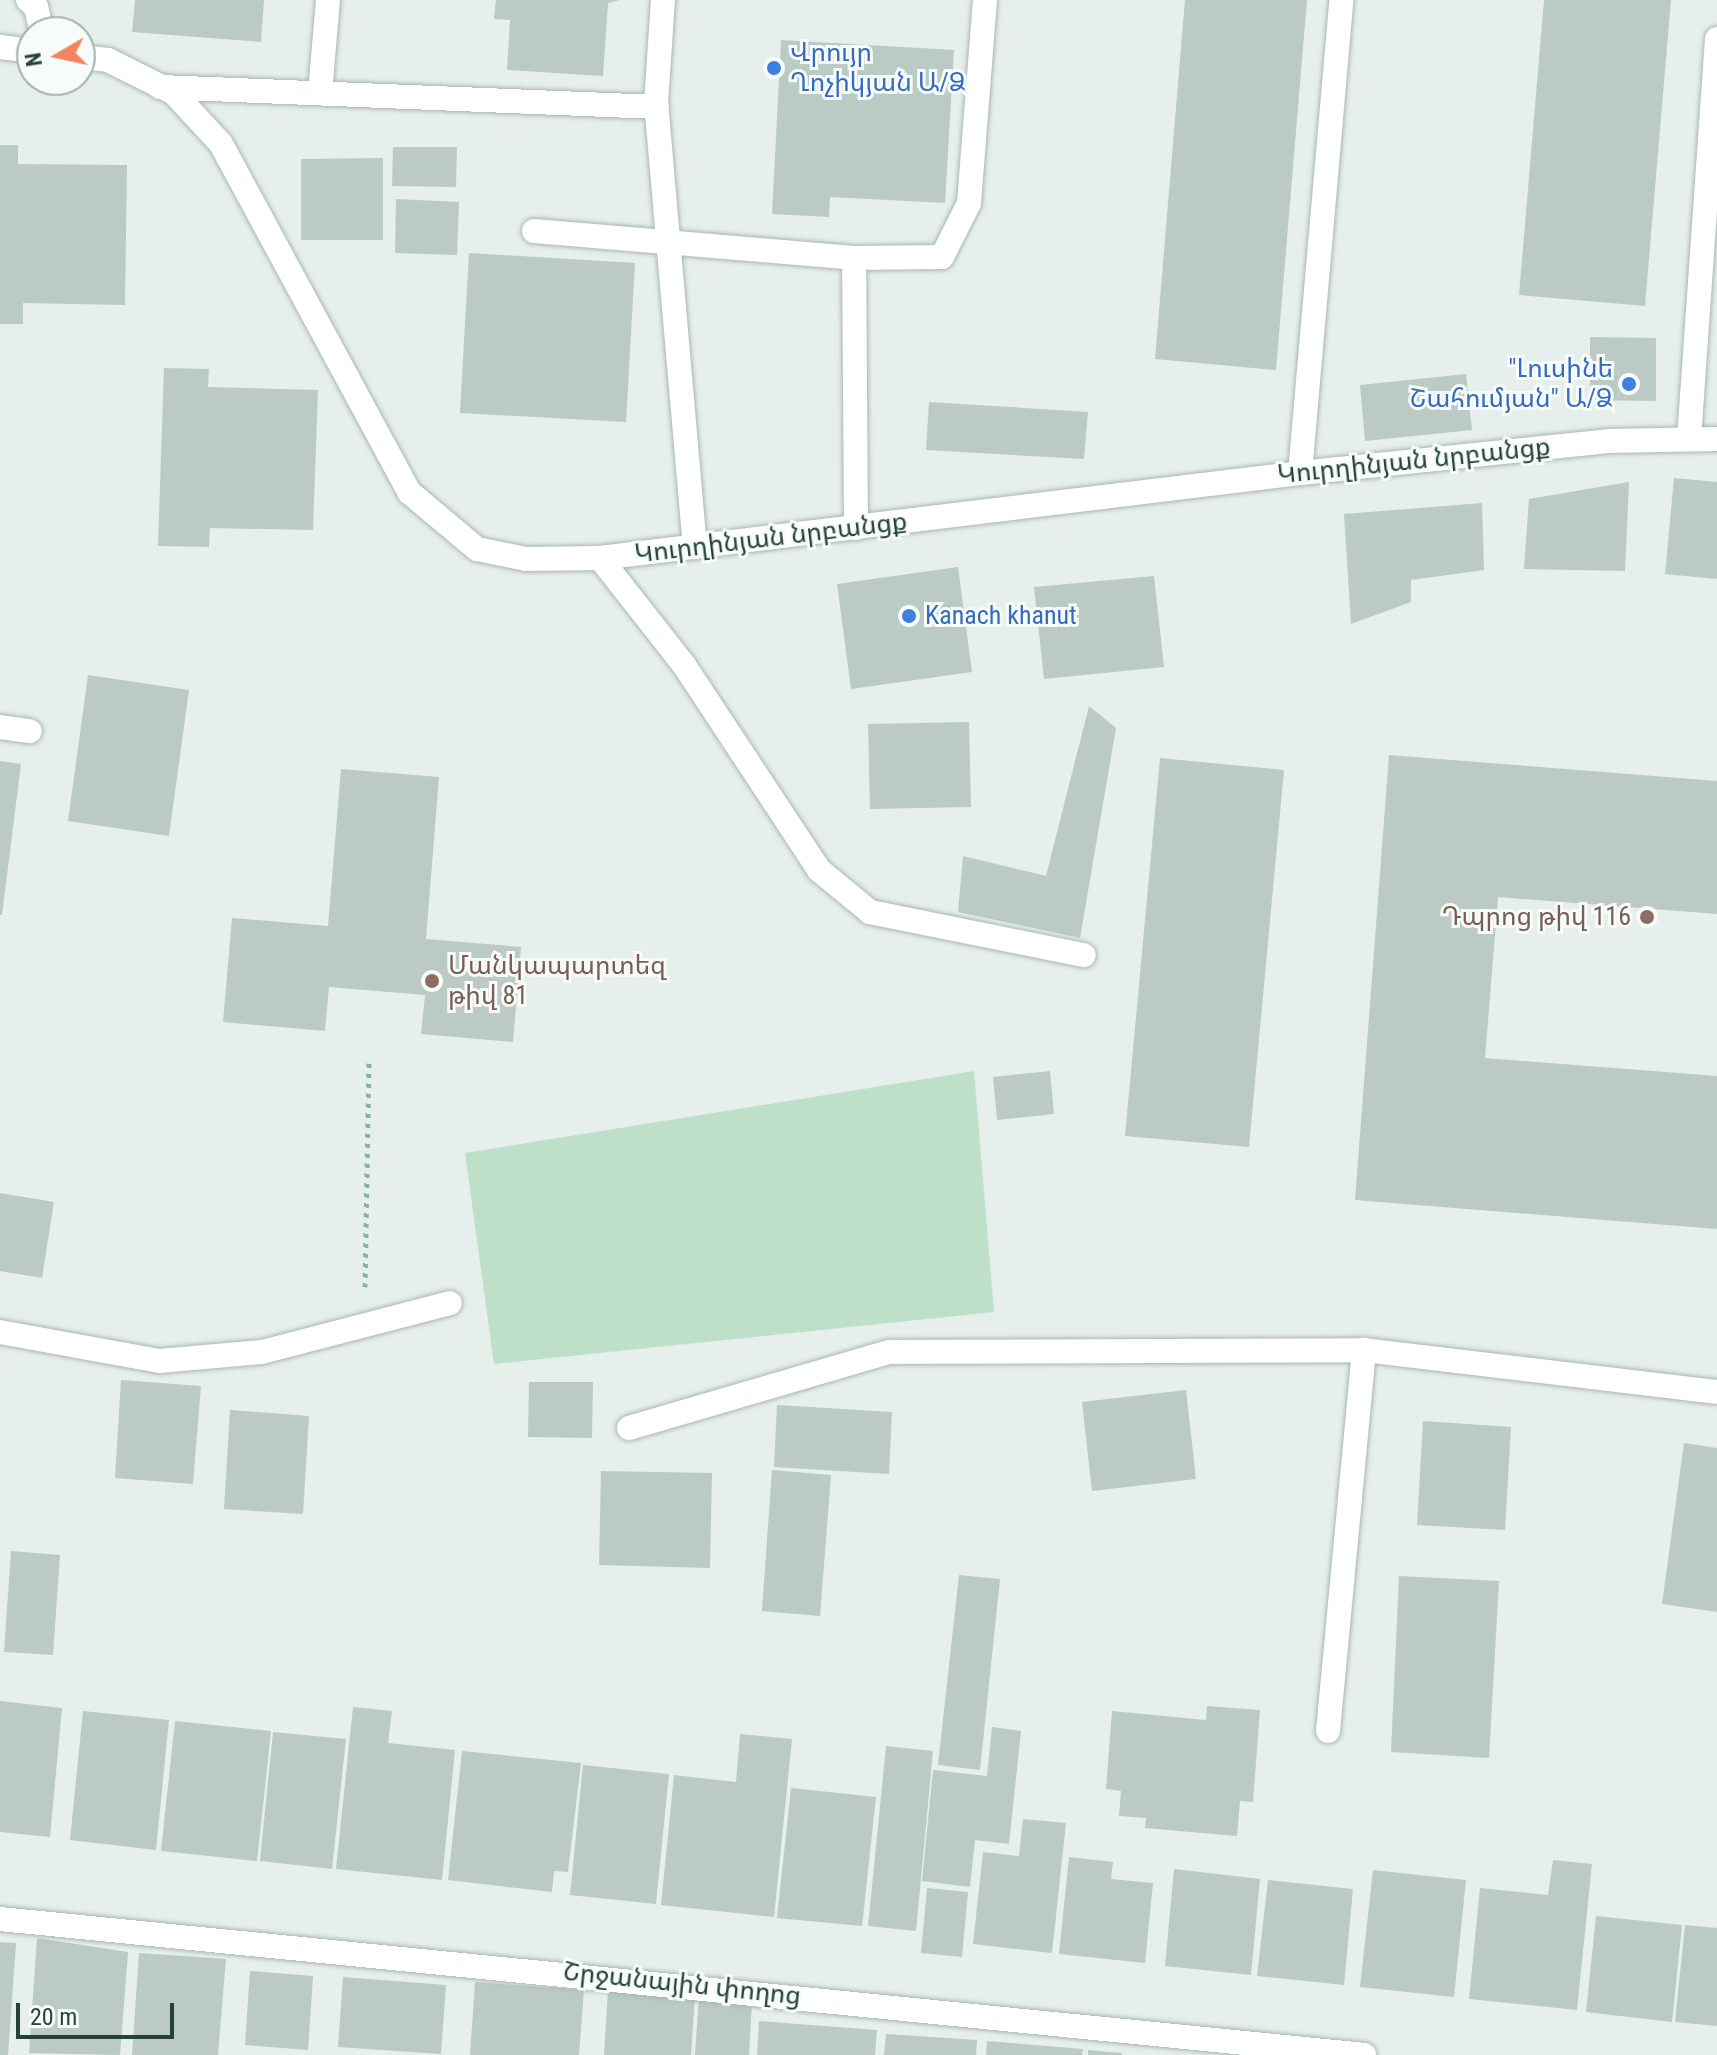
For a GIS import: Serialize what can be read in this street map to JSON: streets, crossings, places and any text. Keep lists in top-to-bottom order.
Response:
{
  "streets": {
    "street": ["Կուրղինյան նրբանցք", "Շրջանային փողոց"]
  },
  "places": [
    "Վրույր Ղոչիկյան Ա/Ձ",
    "\"Լուսինե Շահումյան\" Ա/Ձ",
    "Kanach khanut",
    "Դպրոց թիվ 116",
    "Մանկապարտեզ թիվ 81"
  ],
  "scale_bar": "20 m",
  "north": "left"
}
